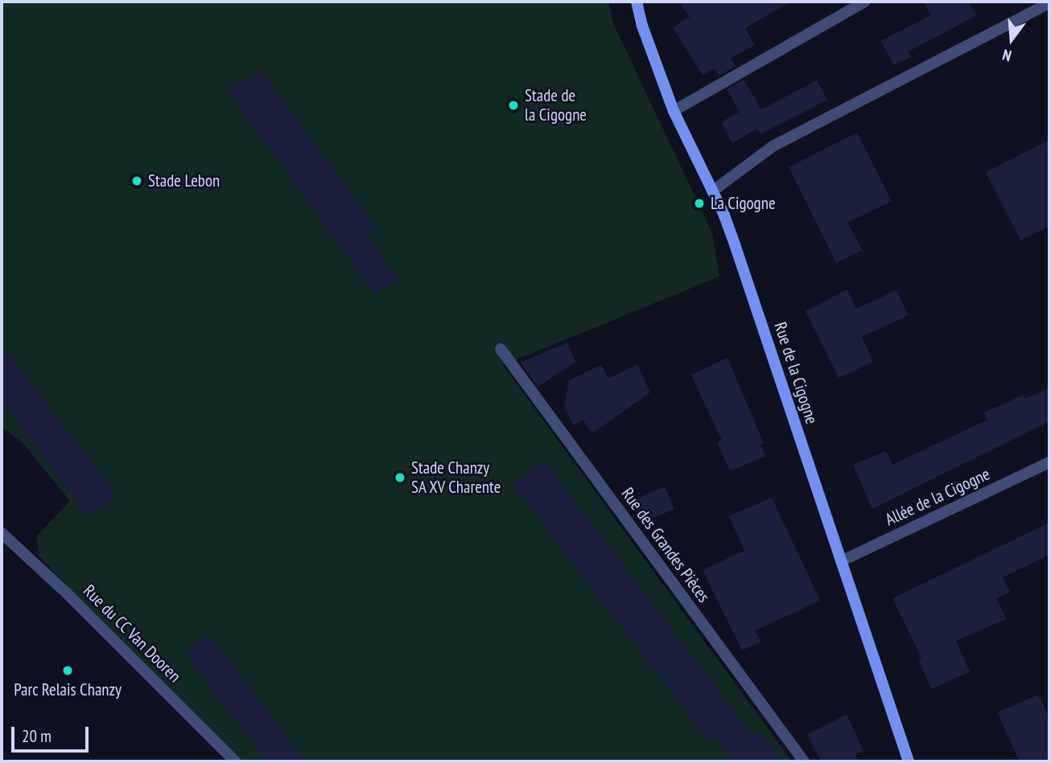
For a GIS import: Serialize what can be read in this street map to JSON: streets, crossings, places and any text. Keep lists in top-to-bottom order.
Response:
{
  "streets": {
    "street": [
      "Rue de la Cigogne",
      "Allée de la Cigogne",
      "Rue des Grandes Pièces",
      "Rue du CC Van Dooren"
    ]
  },
  "crossings": [
    ["Rue de la Cigogne", "Allée de la Cigogne"]
  ],
  "places": [
    "Stade de la Cigogne",
    "Stade Lebon",
    "La Cigogne",
    "Stade Chanzy SA XV Charente",
    "Parc Relais Chanzy"
  ],
  "scale_bar": "20 m",
  "north": "bottom"
}
